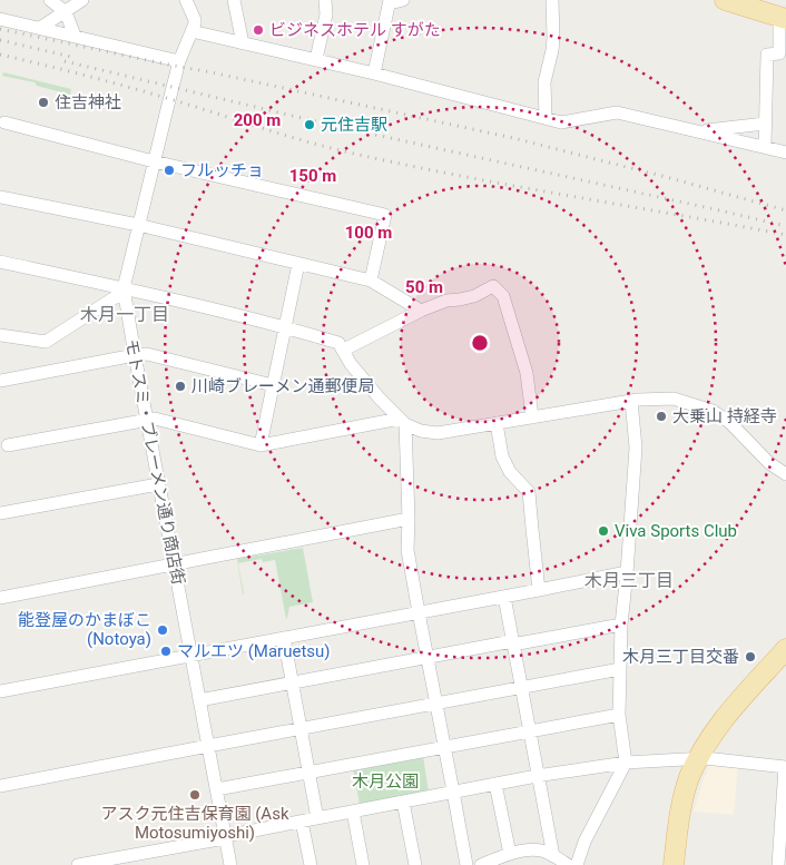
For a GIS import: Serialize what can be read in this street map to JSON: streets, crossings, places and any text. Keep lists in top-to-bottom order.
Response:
{
  "streets": {
    "street": ["モトスミ・ブレーメン通り商店街"]
  },
  "districts": ["木月一丁目", "木月三丁目"],
  "parks": ["木月公園"],
  "places": [
    "ビジネスホテル すがた",
    "住吉神社",
    "元住吉駅",
    "フルッチョ",
    "川崎ブレーメン通郵便局",
    "大乗山 持経寺",
    "Viva Sports Club",
    "能登屋のかまぼこ (Notoya)",
    "マルエツ (Maruetsu)",
    "木月三丁目交番",
    "アスク元住吉保育園 (Ask Motosumiyoshi)"
  ],
  "rings": [
    "200 m",
    "150 m",
    "100 m",
    "50 m"
  ]
}
